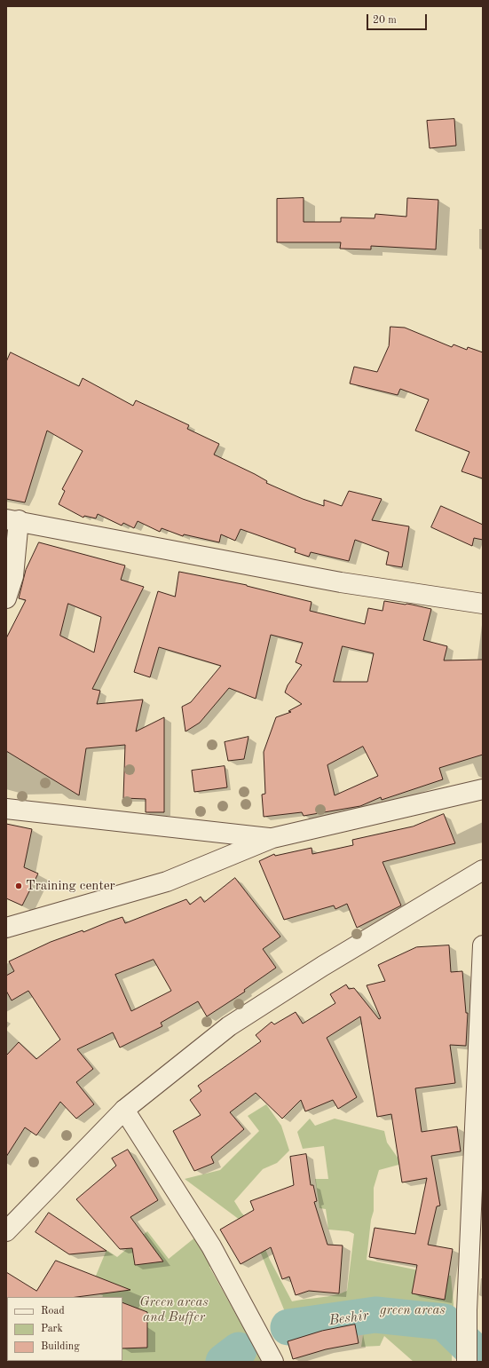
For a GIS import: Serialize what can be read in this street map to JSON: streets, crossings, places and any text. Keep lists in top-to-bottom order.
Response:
{
  "water": ["Beshir"],
  "parks": ["Green areas and Buffer", "green areas"],
  "places": ["Training center"],
  "legend": ["Road", "Park", "Building"],
  "scale_bar": "20 m"
}
